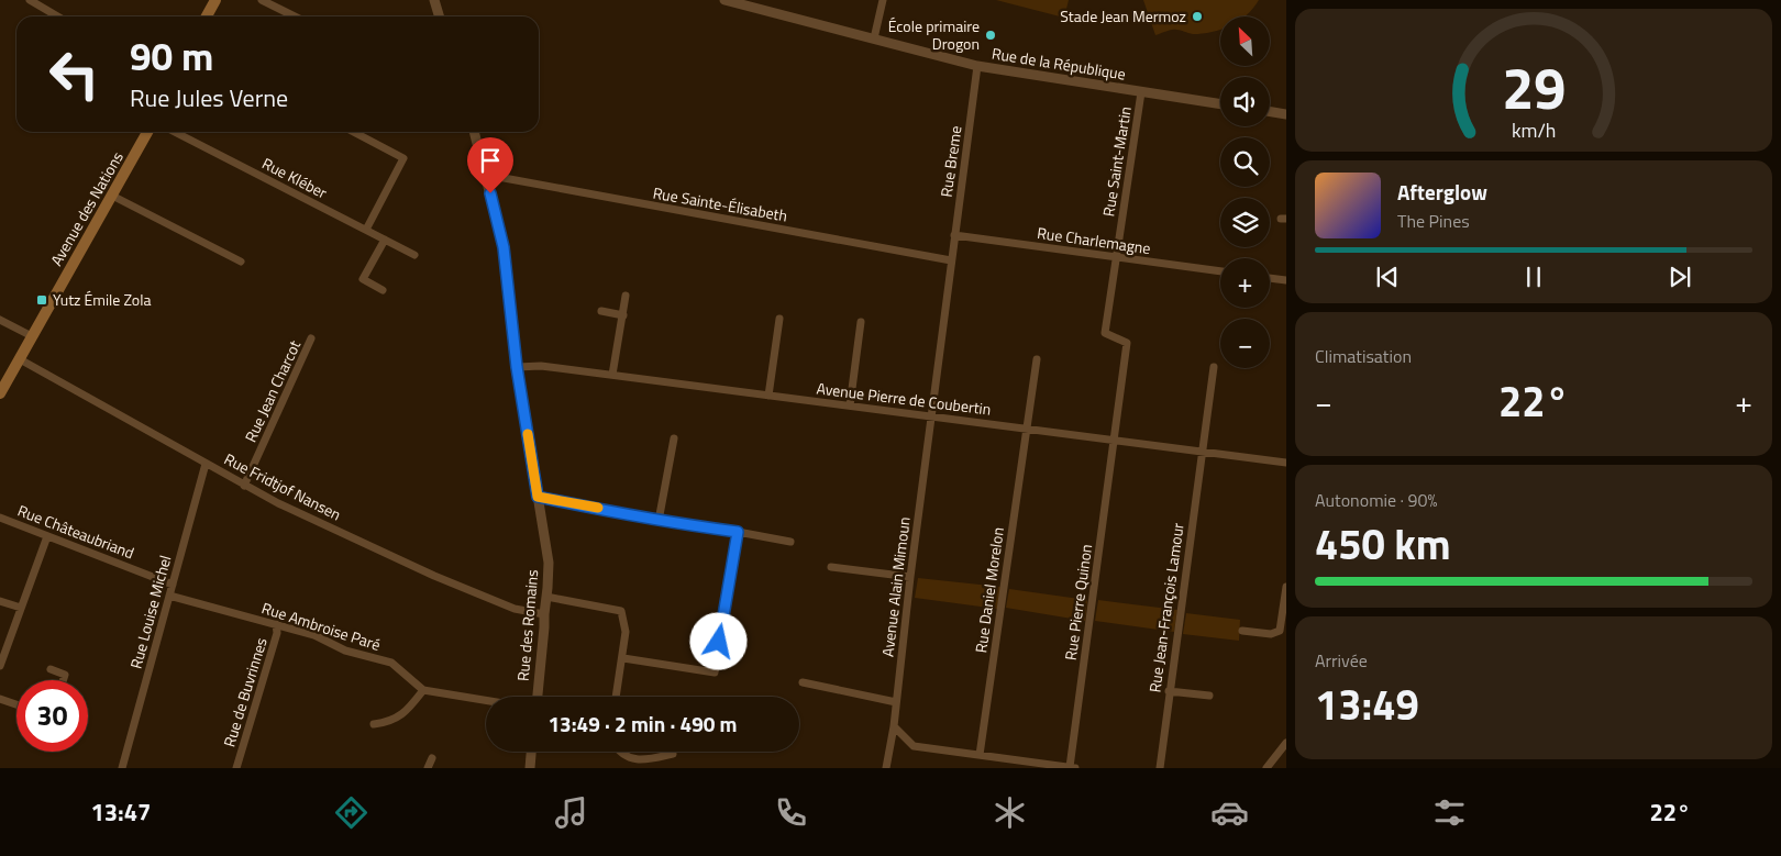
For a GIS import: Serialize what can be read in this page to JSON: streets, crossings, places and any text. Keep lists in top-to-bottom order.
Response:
{
  "streets": {
    "main road": ["Avenue des Nations"],
    "street": [
      "Rue de la République",
      "Rue Breme",
      "Rue Saint-Martin",
      "Rue Kléber",
      "Rue Sainte-Élisabeth",
      "Rue Charlemagne",
      "Rue Jean Charcot",
      "Avenue Pierre de Coubertin",
      "Rue Fridtjof Nansen",
      "Rue Châteaubriand",
      "Avenue Alain Mimoun",
      "Rue Daniel Morelon",
      "Rue Pierre Quinon",
      "Rue Jean-François Lamour",
      "Rue Louise Michel",
      "Rue des Romains",
      "Rue Ambroise Paré",
      "Rue de Buvrinnes"
    ]
  },
  "crossings": [
    ["Rue de la République", "Rue Breme"],
    ["Rue de la République", "Rue Saint-Martin"],
    ["Rue Breme", "Rue Sainte-Élisabeth"],
    ["Rue Breme", "Rue Charlemagne"],
    ["Rue Breme", "Avenue Alain Mimoun"],
    ["Rue Saint-Martin", "Rue Charlemagne"],
    ["Rue Saint-Martin", "Rue Pierre Quinon"],
    ["Rue Sainte-Élisabeth", "Avenue Alain Mimoun"],
    ["Rue Sainte-Élisabeth", "Rue des Romains"],
    ["Avenue des Nations", "Rue Fridtjof Nansen"],
    ["Rue Jean Charcot", "Rue Fridtjof Nansen"],
    ["Avenue Pierre de Coubertin", "Avenue Alain Mimoun"],
    ["Avenue Pierre de Coubertin", "Rue Daniel Morelon"],
    ["Avenue Pierre de Coubertin", "Rue Pierre Quinon"],
    ["Avenue Pierre de Coubertin", "Rue Jean-François Lamour"],
    ["Avenue Pierre de Coubertin", "Rue des Romains"],
    ["Rue Fridtjof Nansen", "Rue Louise Michel"],
    ["Rue Fridtjof Nansen", "Rue des Romains"],
    ["Rue Châteaubriand", "Rue Louise Michel"],
    ["Rue Louise Michel", "Rue Ambroise Paré"],
    ["Rue Ambroise Paré", "Rue de Buvrinnes"]
  ],
  "places": {
    "other": ["Stade Jean Mermoz", "École primaire Drogon"],
    "transit": ["Yutz Émile Zola"]
  },
  "north": "top left",
  "page": {
    "map_buttons": ["+", "−"],
    "turn": ["90 m", "Rue Jules Verne"],
    "song": ["Afterglow", "The Pines"],
    "tile": [
      "Climatisation",
      ["Autonomie · 90%", "450 km"],
      ["Arrivée", "13:49"]
    ],
    "heat": ["−", "22°", "+"],
    "limit": "30",
    "trip": "13:49 · 2 min · 490 m",
    "tabs": ["13:47", "22°"],
    "gauge": ["29", "km/h"]
  }
}
